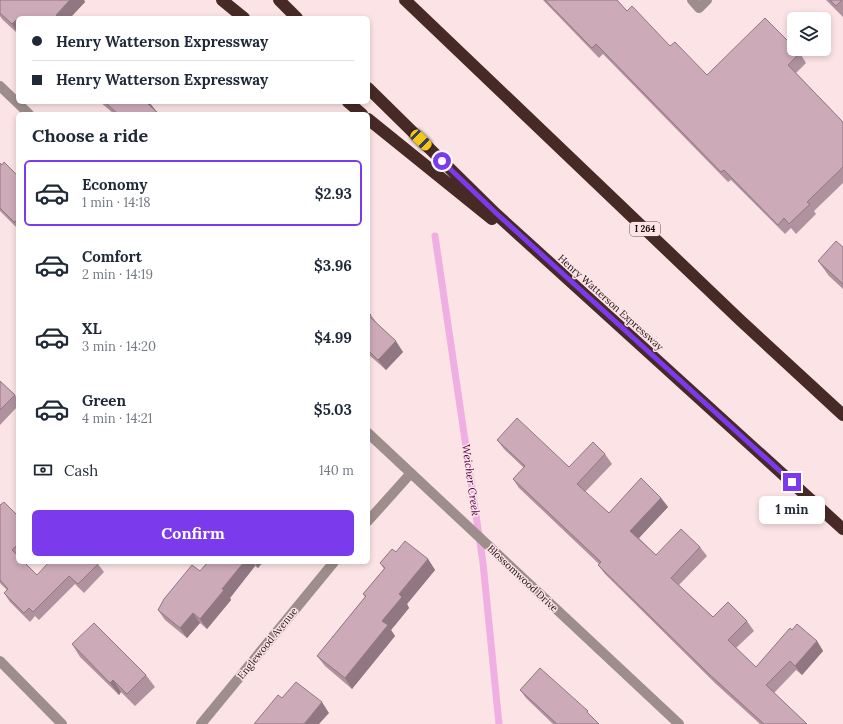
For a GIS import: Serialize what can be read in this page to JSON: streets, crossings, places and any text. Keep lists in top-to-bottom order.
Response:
{
  "streets": {
    "highway": ["I 264", "Henry Watterson Expressway"],
    "street": ["Blossomwood Drive", "Englewood Avenue"]
  },
  "water": ["Weicher Creek"],
  "page": {
    "banner": ["Henry Watterson Expressway", "Henry Watterson Expressway"],
    "heading": "Choose a ride",
    "list": [
      {
        "name": "Economy",
        "note": "1 min · 14:18",
        "value": "$2.93"
      },
      {
        "name": "Comfort",
        "note": "2 min · 14:19",
        "value": "$3.96"
      },
      {
        "name": "XL",
        "note": "3 min · 14:20",
        "value": "$4.99"
      },
      {
        "name": "Green",
        "note": "4 min · 14:21",
        "value": "$5.03"
      }
    ],
    "pay": ["Cash", "140 m"],
    "bubble": "1 min",
    "buttons": "Confirm"
  }
}
